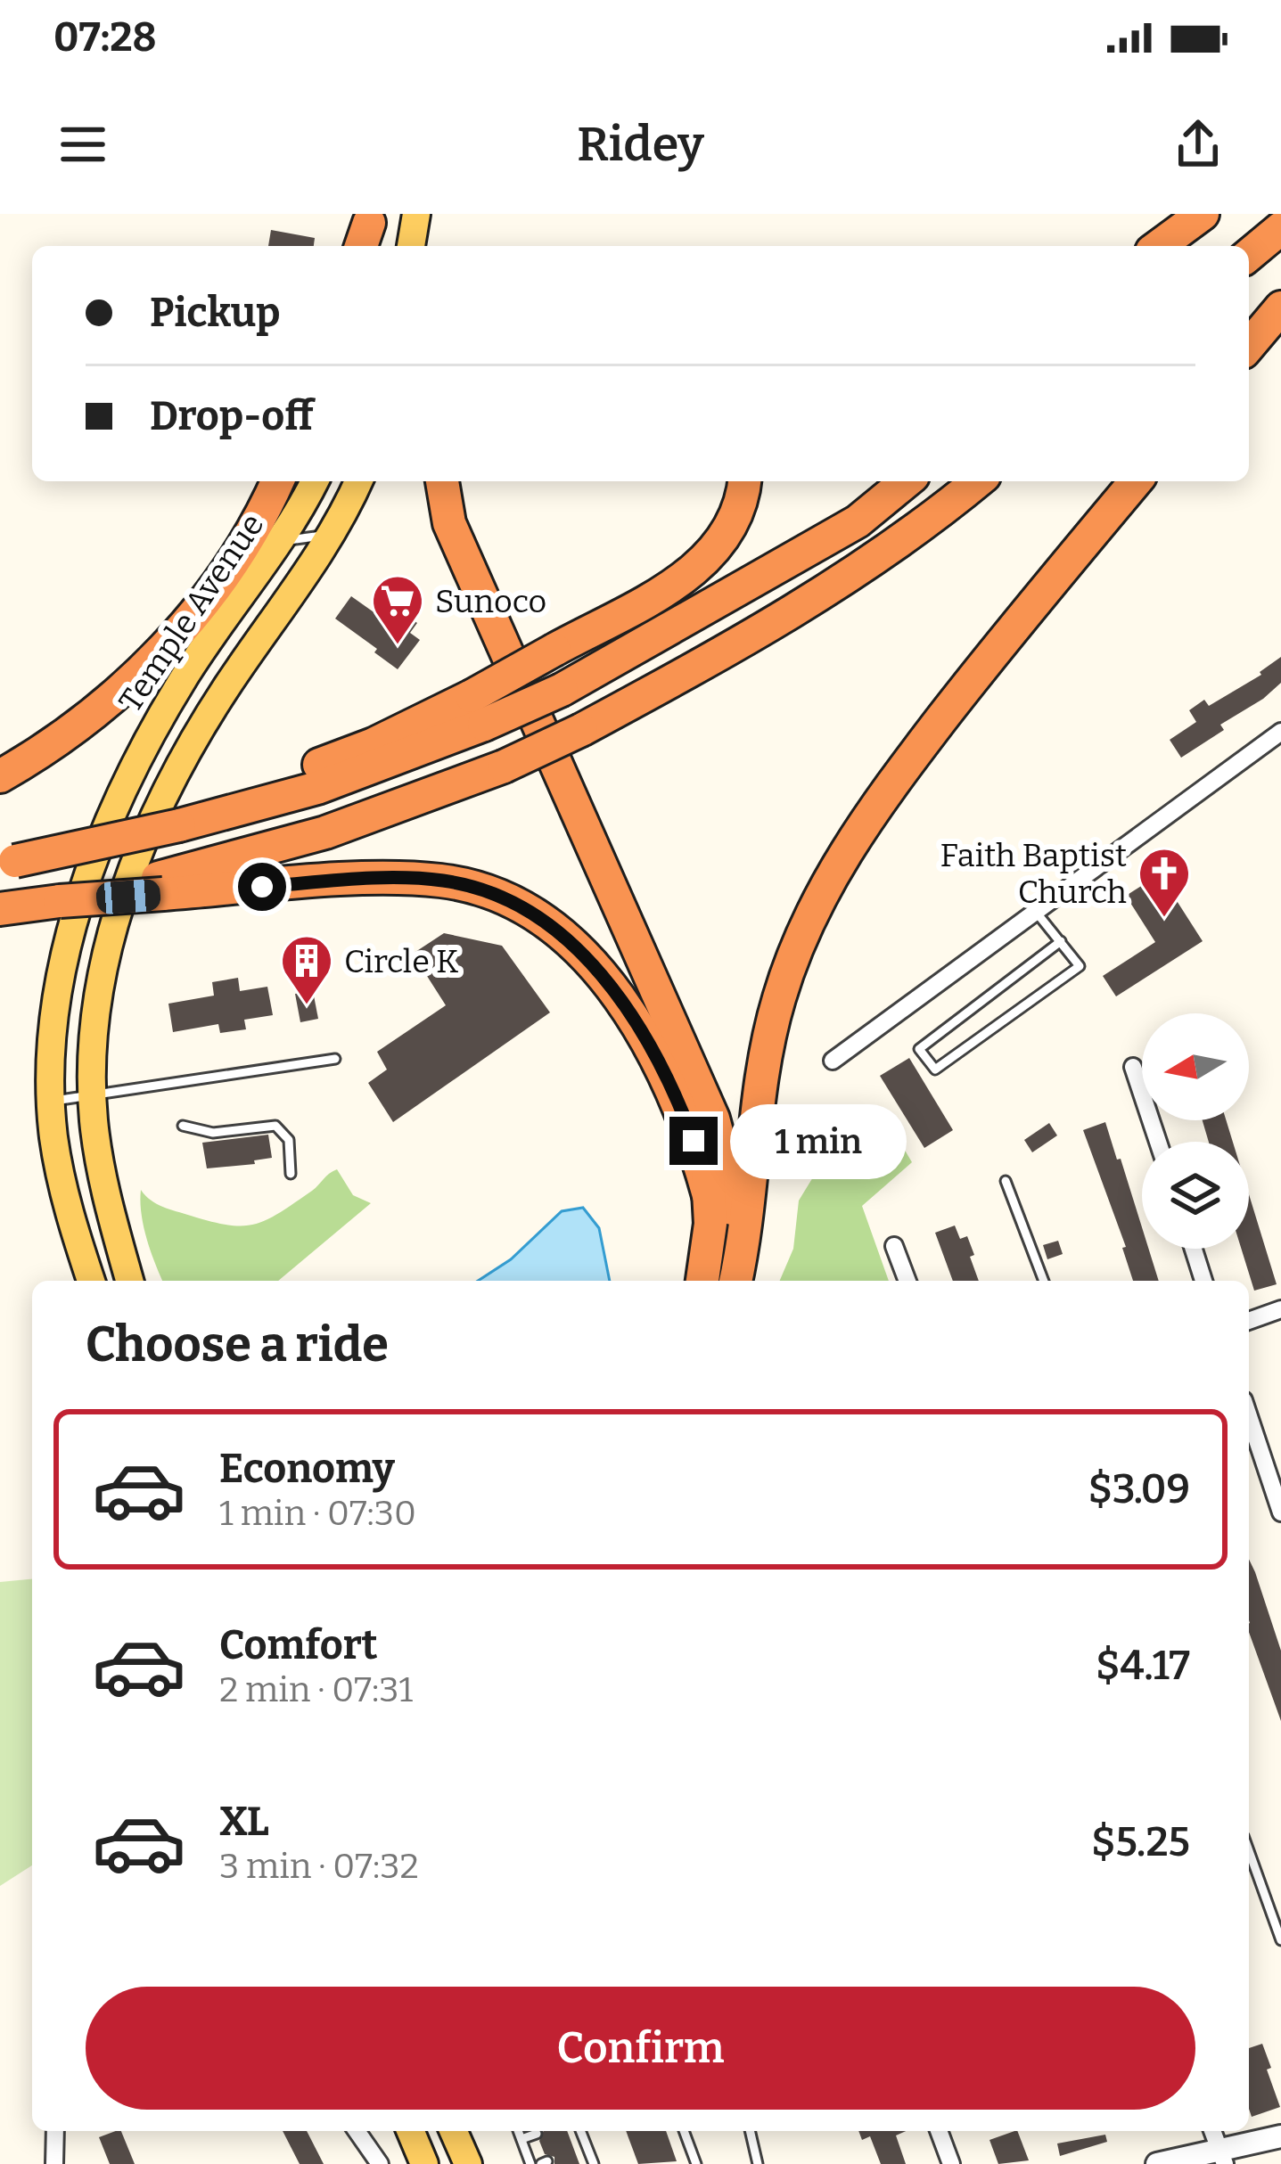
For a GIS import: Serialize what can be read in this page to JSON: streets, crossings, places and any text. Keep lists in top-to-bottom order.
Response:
{
  "streets": {
    "main road": ["Temple Avenue"]
  },
  "places": {
    "supermarket": ["Sunoco"],
    "church": ["Faith Baptist Church"],
    "building": ["Circle K"]
  },
  "north": "left",
  "page": {
    "status": "07:28",
    "header": "Ridey",
    "banner": ["Pickup", "Drop-off"],
    "bubble": "1 min",
    "heading": "Choose a ride",
    "list": [
      {
        "name": "Economy",
        "note": "1 min · 07:30",
        "value": "$3.09"
      },
      {
        "name": "Comfort",
        "note": "2 min · 07:31",
        "value": "$4.17"
      },
      {
        "name": "XL",
        "note": "3 min · 07:32",
        "value": "$5.25"
      }
    ],
    "buttons": "Confirm"
  }
}
